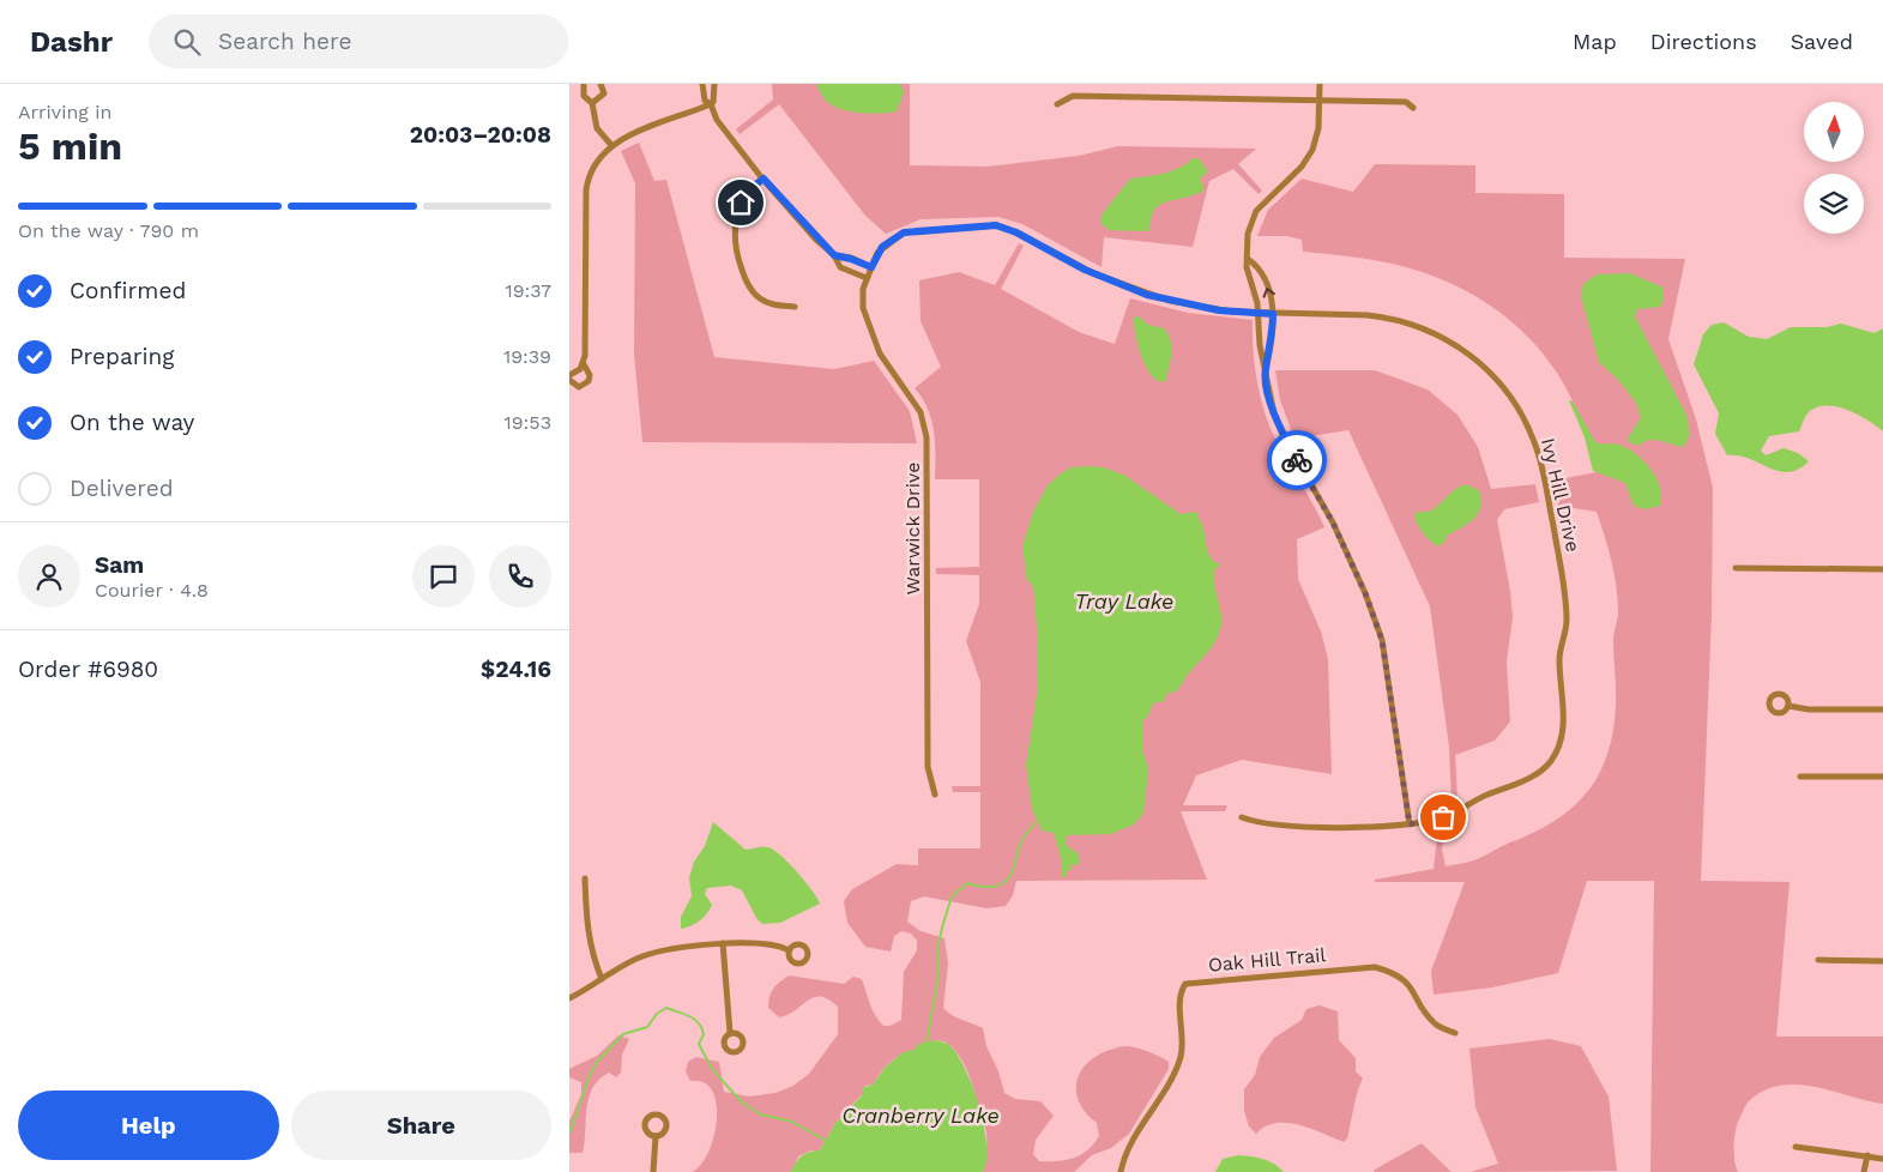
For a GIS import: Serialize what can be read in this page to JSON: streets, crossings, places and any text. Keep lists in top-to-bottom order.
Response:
{
  "streets": {
    "street": ["Ivy Hill Drive", "Warwick Drive", "Oak Hill Trail"]
  },
  "crossings": [
    ["Ivy Hill Drive", "Warwick Drive"]
  ],
  "water": ["Tray Lake", "Cranberry Lake"],
  "north": "top",
  "page": {
    "header": "Dashr",
    "search": "Search here",
    "nav": ["Map", "Directions", "Saved"],
    "heading": ["5 min", "Arriving in", "20:03–20:08"],
    "panel": [
      "Sam",
      "Courier · 4.8",
      "Order #6980",
      "$24.16"
    ],
    "bar": "On the way · 790 m",
    "list": [
      ["Confirmed", "19:37"],
      ["Preparing", "19:39"],
      ["On the way", "19:53"],
      "Delivered"
    ],
    "buttons": ["Help", "Share"]
  }
}
